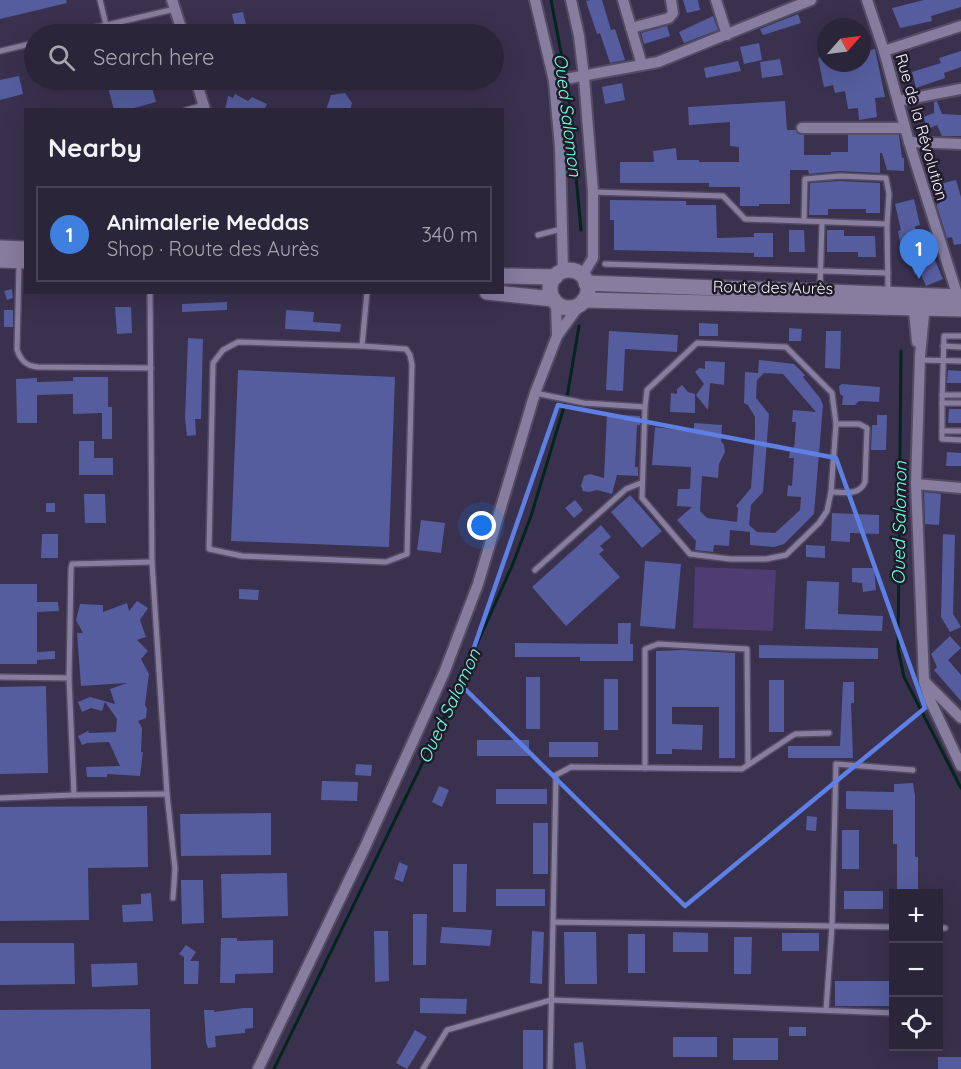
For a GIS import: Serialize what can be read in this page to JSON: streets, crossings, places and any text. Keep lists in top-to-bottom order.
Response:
{
  "streets": {
    "street": ["Rue de la Révolution", "Route des Aurès"]
  },
  "crossings": [
    ["Rue de la Révolution", "Route des Aurès"]
  ],
  "water": ["Oued Salomon"],
  "north": "top right",
  "page": {
    "search": "Search here",
    "heading": "Nearby",
    "list": [
      {
        "mark": "1",
        "name": "Animalerie Meddas",
        "note": "Shop · Route des Aurès",
        "value": "340 m"
      }
    ],
    "pins": "1",
    "map_buttons": ["+", "−"]
  }
}
